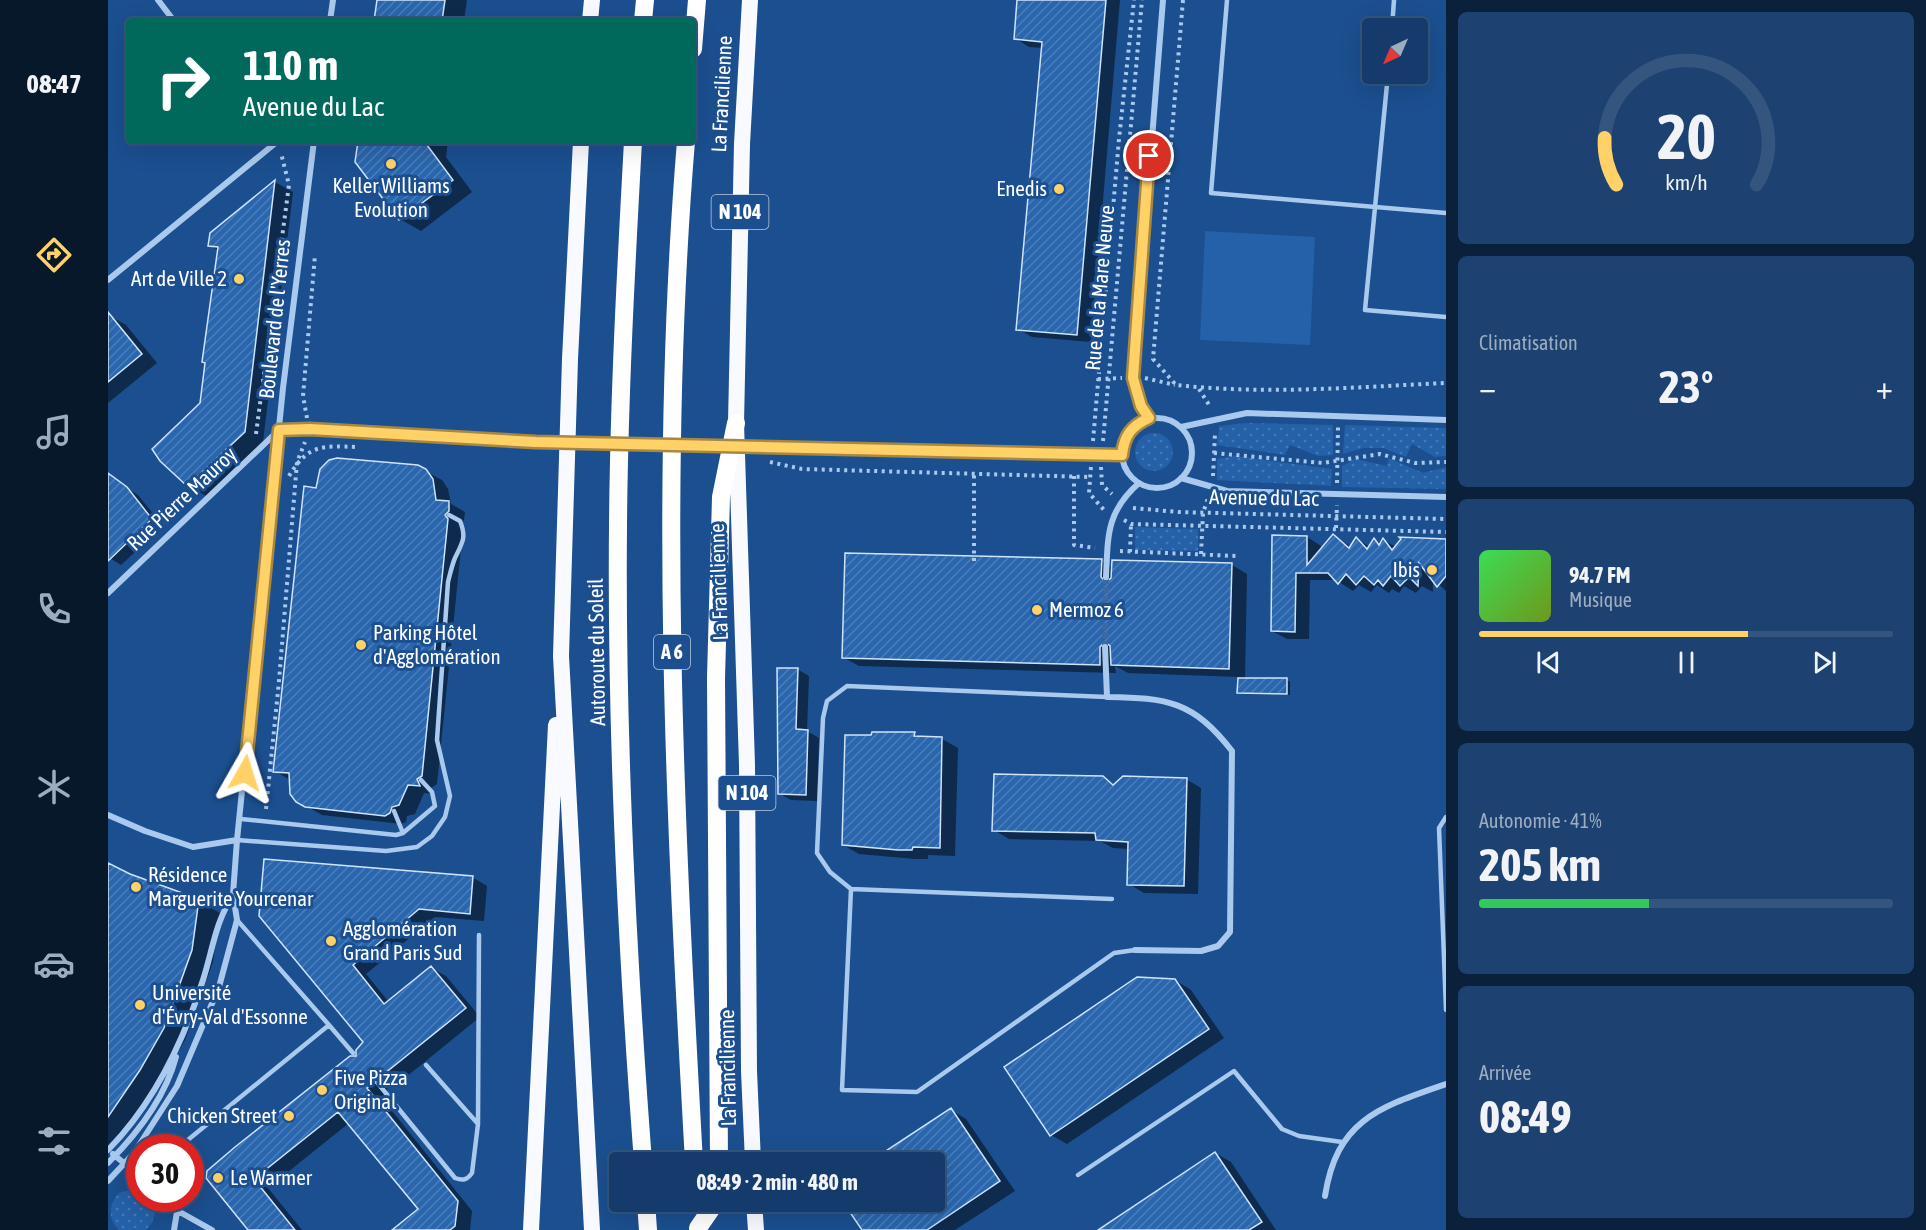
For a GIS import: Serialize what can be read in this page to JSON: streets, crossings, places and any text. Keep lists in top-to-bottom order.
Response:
{
  "streets": {
    "highway": [
      "La Francilienne",
      "N 104",
      "Autoroute du Soleil",
      "A 6"
    ],
    "street": [
      "Rue de la Mare Neuve",
      "Boulevard de l'Yerres",
      "Avenue du Lac",
      "Rue Pierre Mauroy"
    ]
  },
  "crossings": [
    ["Rue de la Mare Neuve", "Avenue du Lac"],
    ["Boulevard de l'Yerres", "Rue Pierre Mauroy"]
  ],
  "places": [
    "Keller Williams Evolution",
    "Enedis",
    "Art de Ville 2",
    "Ibis",
    "Mermoz 6",
    "Parking Hôtel d'Agglomération",
    "Résidence Marguerite Yourcenar",
    "Agglomération Grand Paris Sud",
    "Université d'Évry-Val d'Essonne",
    "Five Pizza Original",
    "Chicken Street",
    "Le Warmer"
  ],
  "north": "bottom left",
  "page": {
    "tabs": "08:47",
    "turn": ["110 m", "Avenue du Lac"],
    "tile": [
      "Climatisation",
      ["Autonomie · 41%", "205 km"],
      ["Arrivée", "08:49"]
    ],
    "heat": ["−", "23°", "+"],
    "song": ["94.7 FM", "Musique"],
    "limit": "30",
    "trip": "08:49 · 2 min · 480 m",
    "gauge": ["20", "km/h"]
  }
}
